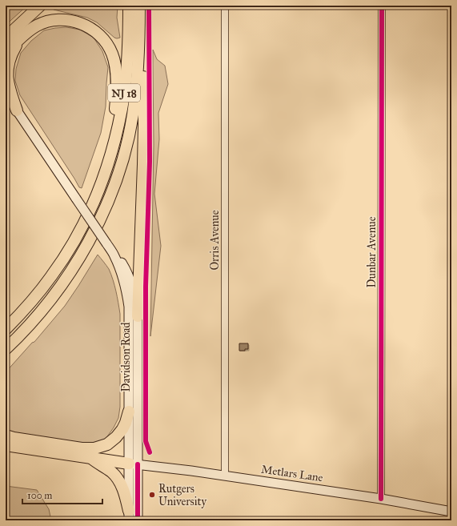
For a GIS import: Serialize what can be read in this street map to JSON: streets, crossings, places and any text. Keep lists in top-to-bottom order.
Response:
{
  "streets": {
    "highway": ["NJ 18"],
    "main road": ["Davidson Road", "Metlars Lane"],
    "street": ["Orris Avenue", "Dunbar Avenue"]
  },
  "crossings": [
    ["Orris Avenue", "Metlars Lane"],
    ["Dunbar Avenue", "Metlars Lane"],
    ["Davidson Road", "Metlars Lane"]
  ],
  "places": ["Rutgers University"],
  "scale_bar": "100 m"
}
